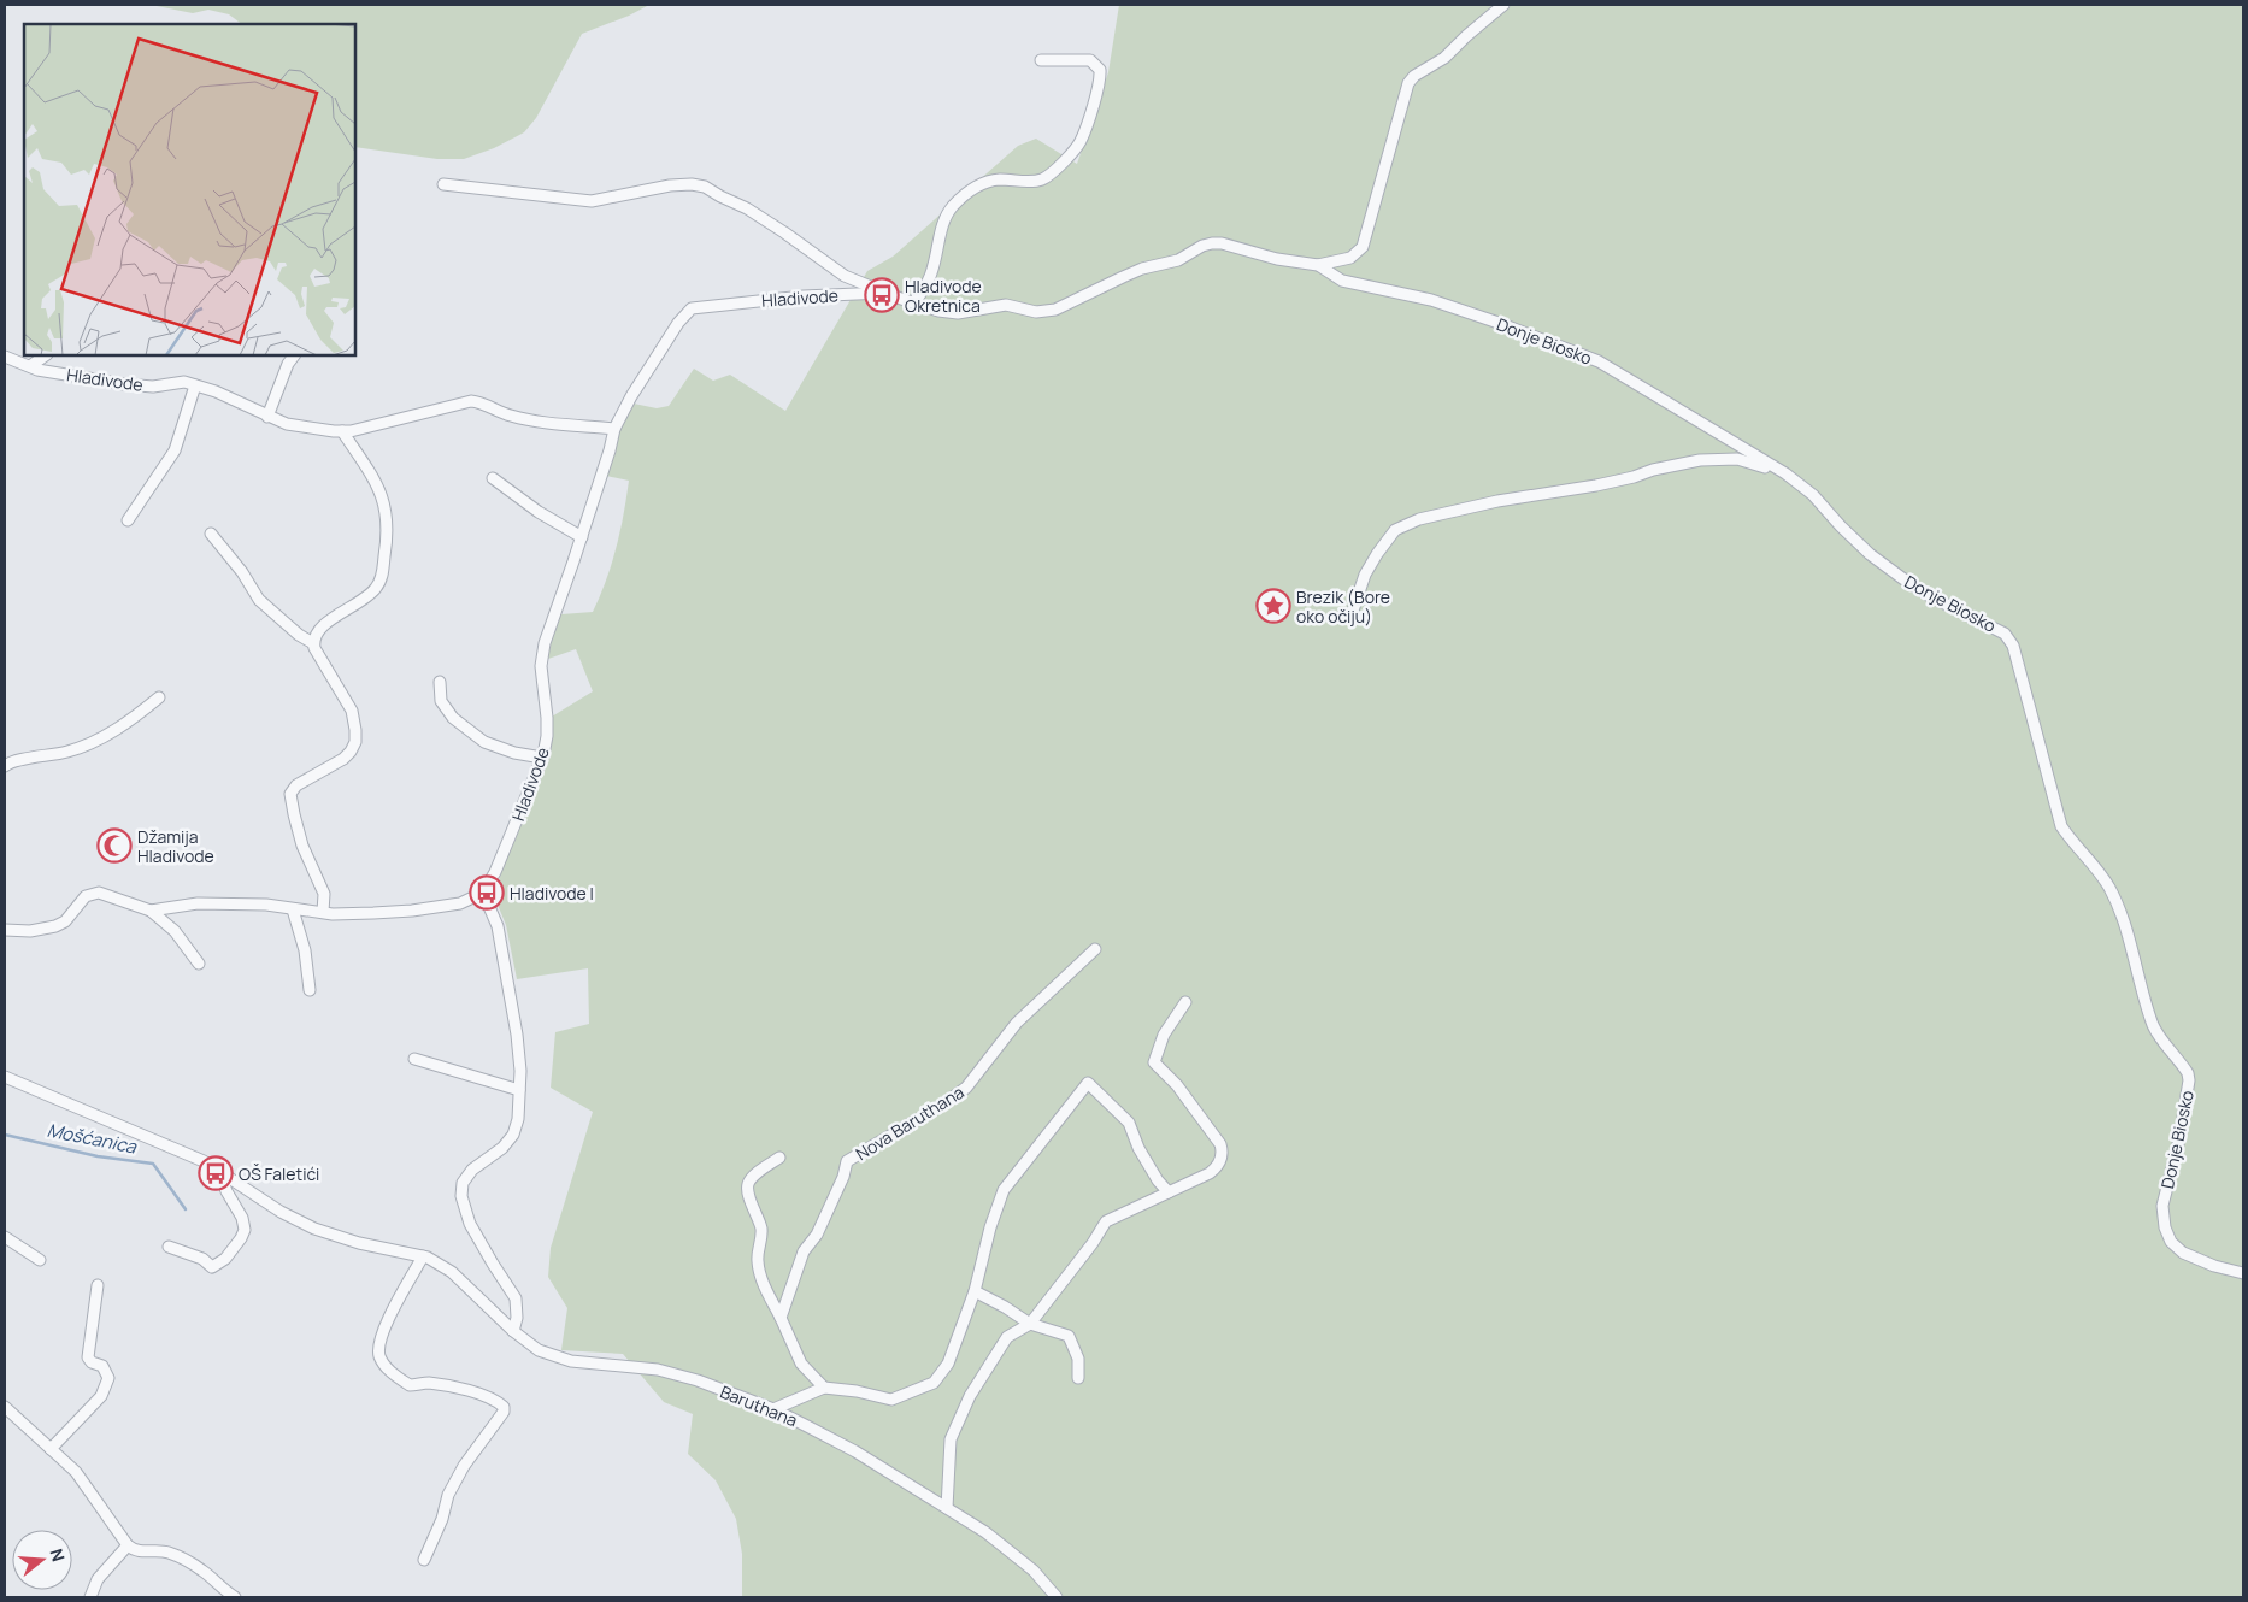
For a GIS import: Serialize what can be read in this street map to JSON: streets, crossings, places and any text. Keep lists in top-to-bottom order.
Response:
{
  "streets": {
    "street": [
      "Hladivode",
      "Donje Biosko",
      "Nova Baruthana",
      "Baruthana"
    ]
  },
  "crossings": [
    ["Hladivode", "Donje Biosko"]
  ],
  "water": ["Mošćanica"],
  "places": {
    "bus stop": ["Hladivode Okretnica", "Hladivode I", "OŠ Faletići"],
    "place": ["Brezik (Bore oko očiju)"],
    "mosque": ["Džamija Hladivode"]
  },
  "north": "right"
}
